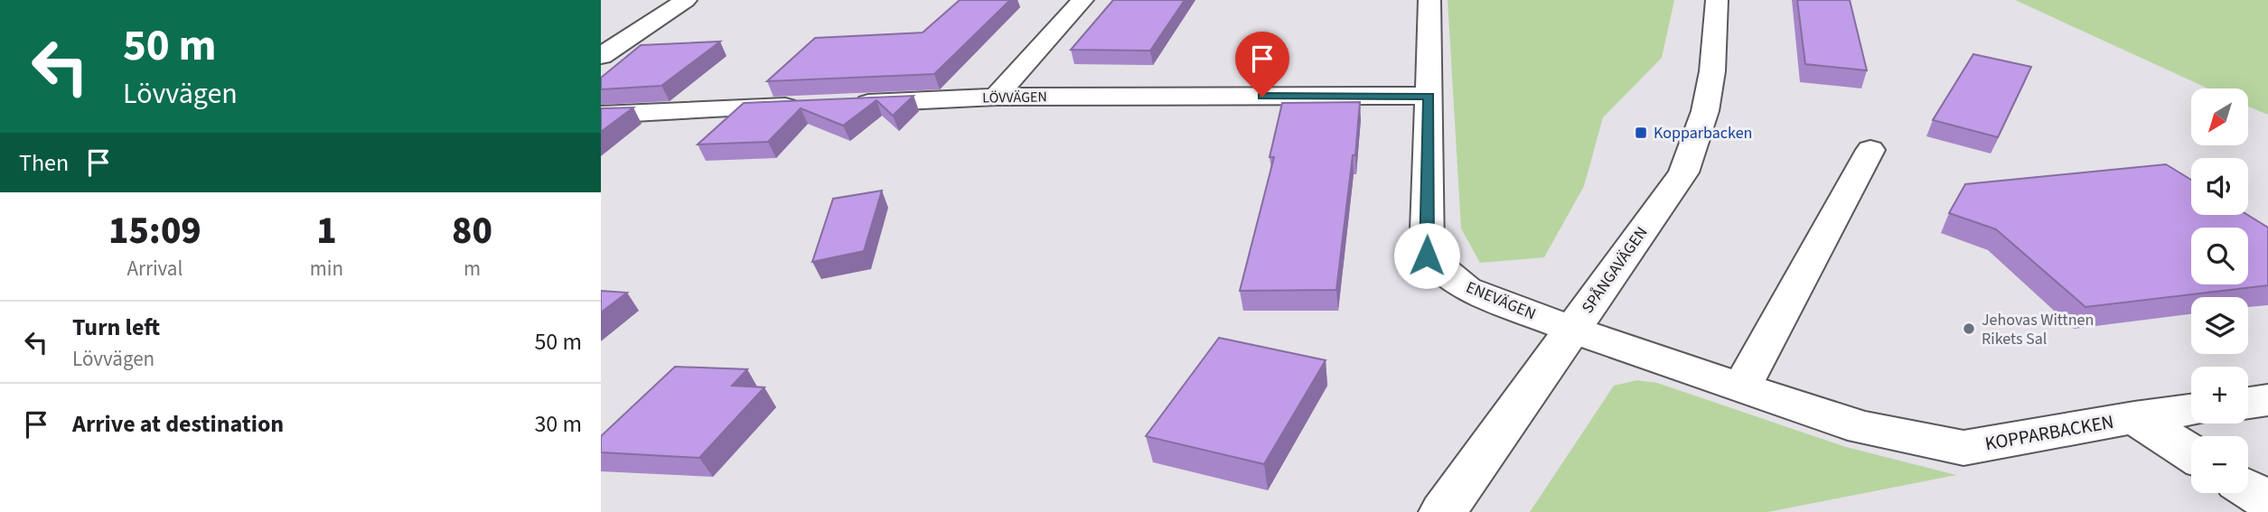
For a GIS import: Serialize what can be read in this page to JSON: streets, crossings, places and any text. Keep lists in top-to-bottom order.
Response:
{
  "streets": {
    "street": [
      "LÖVVÄGEN",
      "SPÅNGAVÄGEN",
      "ENEVÄGEN",
      "KOPPARBACKEN"
    ]
  },
  "crossings": [
    ["LÖVVÄGEN", "ENEVÄGEN"],
    ["SPÅNGAVÄGEN", "ENEVÄGEN"],
    ["SPÅNGAVÄGEN", "KOPPARBACKEN"],
    ["ENEVÄGEN", "KOPPARBACKEN"]
  ],
  "places": {
    "transit": ["Kopparbacken"],
    "other": ["Jehovas Wittnen Rikets Sal"]
  },
  "north": "bottom left",
  "page": {
    "turn": ["50 m", "Lövvägen"],
    "map_buttons": ["+", "−"],
    "then": "Then",
    "eta": [
      "15:09",
      "Arrival",
      "1",
      "min",
      "80",
      "m"
    ],
    "list": [
      {
        "name": "Turn left",
        "note": "Lövvägen",
        "value": "50 m"
      },
      {
        "name": "Arrive at destination",
        "value": "30 m"
      }
    ]
  }
}
